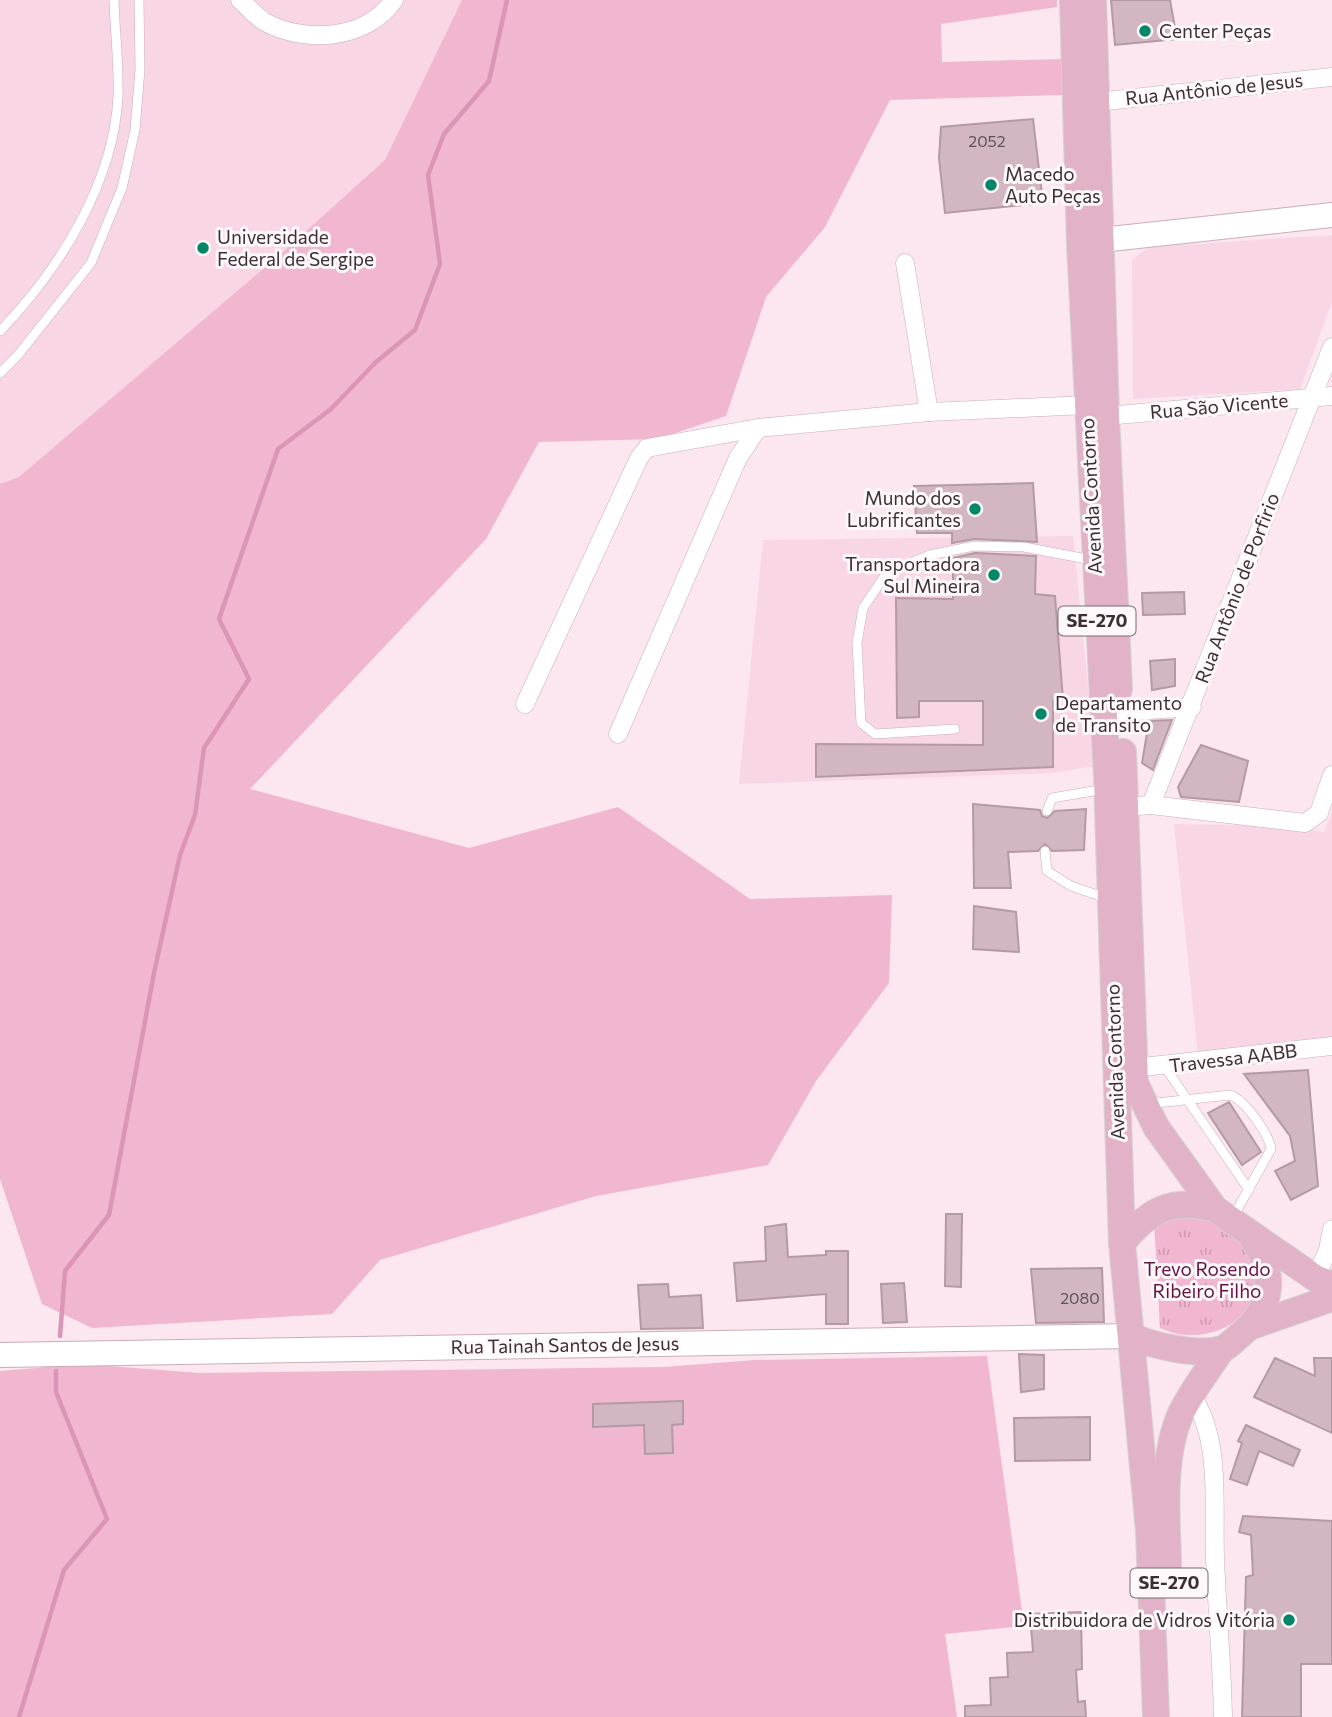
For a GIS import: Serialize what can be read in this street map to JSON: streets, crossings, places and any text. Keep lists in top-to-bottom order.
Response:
{
  "streets": {
    "main road": ["Avenida Contorno", "SE-270"],
    "street": [
      "Rua Antônio de Jesus",
      "Rua São Vicente",
      "Rua Antônio de Porfirio",
      "Travessa AABB",
      "Rua Tainah Santos de Jesus"
    ]
  },
  "crossings": [
    ["Rua Antônio de Jesus", "Avenida Contorno"],
    ["Rua São Vicente", "Avenida Contorno"],
    ["Rua São Vicente", "Rua Antônio de Porfirio"],
    ["Avenida Contorno", "Rua Antônio de Porfirio"],
    ["Avenida Contorno", "SE-270"],
    ["Avenida Contorno", "Travessa AABB"],
    ["Avenida Contorno", "Rua Tainah Santos de Jesus"],
    ["SE-270", "Travessa AABB"],
    ["SE-270", "Rua Tainah Santos de Jesus"]
  ],
  "parks": ["Trevo Rosendo Ribeiro Filho"],
  "places": [
    "Center Peças",
    "Macedo Auto Peças",
    "Universidade Federal de Sergipe",
    "Mundo dos Lubrificantes",
    "Transportadora Sul Mineira",
    "Departamento de Transito",
    "Distribuidora de Vidros Vitória"
  ],
  "house_numbers": ["2052", "2080"]
}
